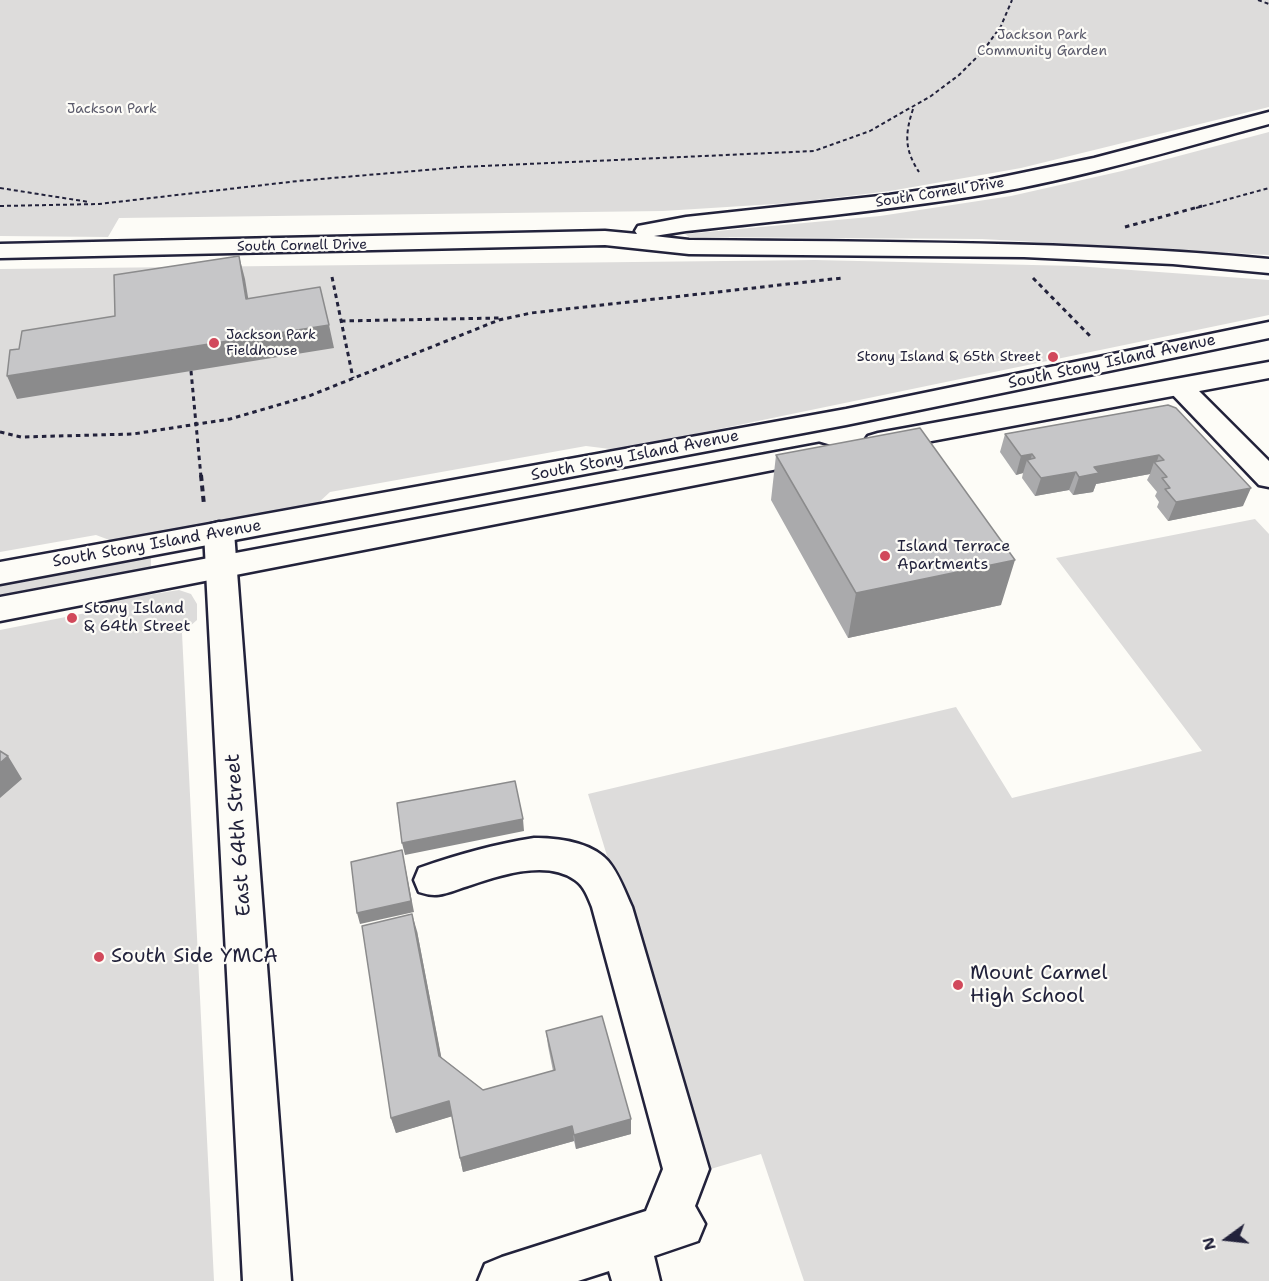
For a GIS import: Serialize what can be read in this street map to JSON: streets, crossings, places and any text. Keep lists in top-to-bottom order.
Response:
{
  "streets": {
    "main road": ["South Cornell Drive", "South Stony Island Avenue", "East 64th Street"]
  },
  "crossings": [
    ["South Stony Island Avenue", "East 64th Street"]
  ],
  "parks": ["Jackson Park Community Garden", "Jackson Park"],
  "places": [
    "Jackson Park Fieldhouse",
    "Stony Island & 65th Street",
    "Island Terrace Apartments",
    "Stony Island & 64th Street",
    "South Side YMCA",
    "Mount Carmel High School"
  ],
  "north": "left"
}
